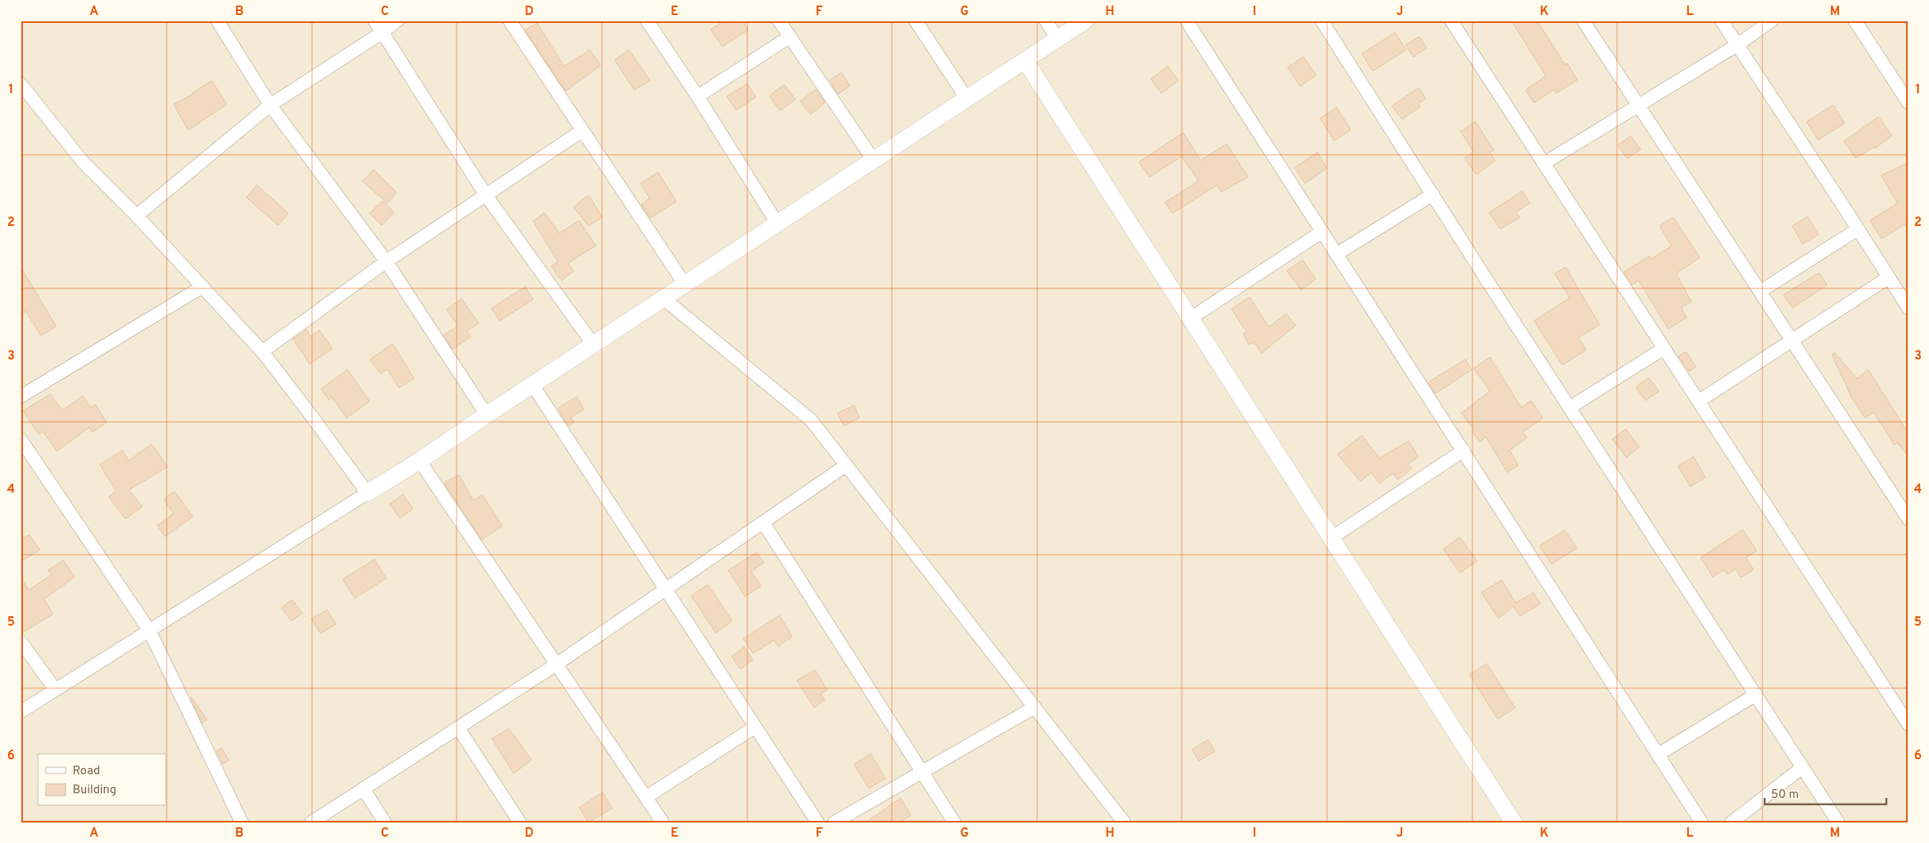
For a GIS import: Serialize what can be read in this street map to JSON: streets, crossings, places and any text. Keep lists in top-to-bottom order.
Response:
{
  "legend": ["Road", "Building"],
  "scale_bar": "50 m",
  "grid": {
    "columns": [
      "A",
      "B",
      "C",
      "D",
      "E",
      "F",
      "G",
      "H",
      "I",
      "J",
      "K",
      "L",
      "M"
    ],
    "rows": [
      "1",
      "2",
      "3",
      "4",
      "5",
      "6"
    ]
  }
}
